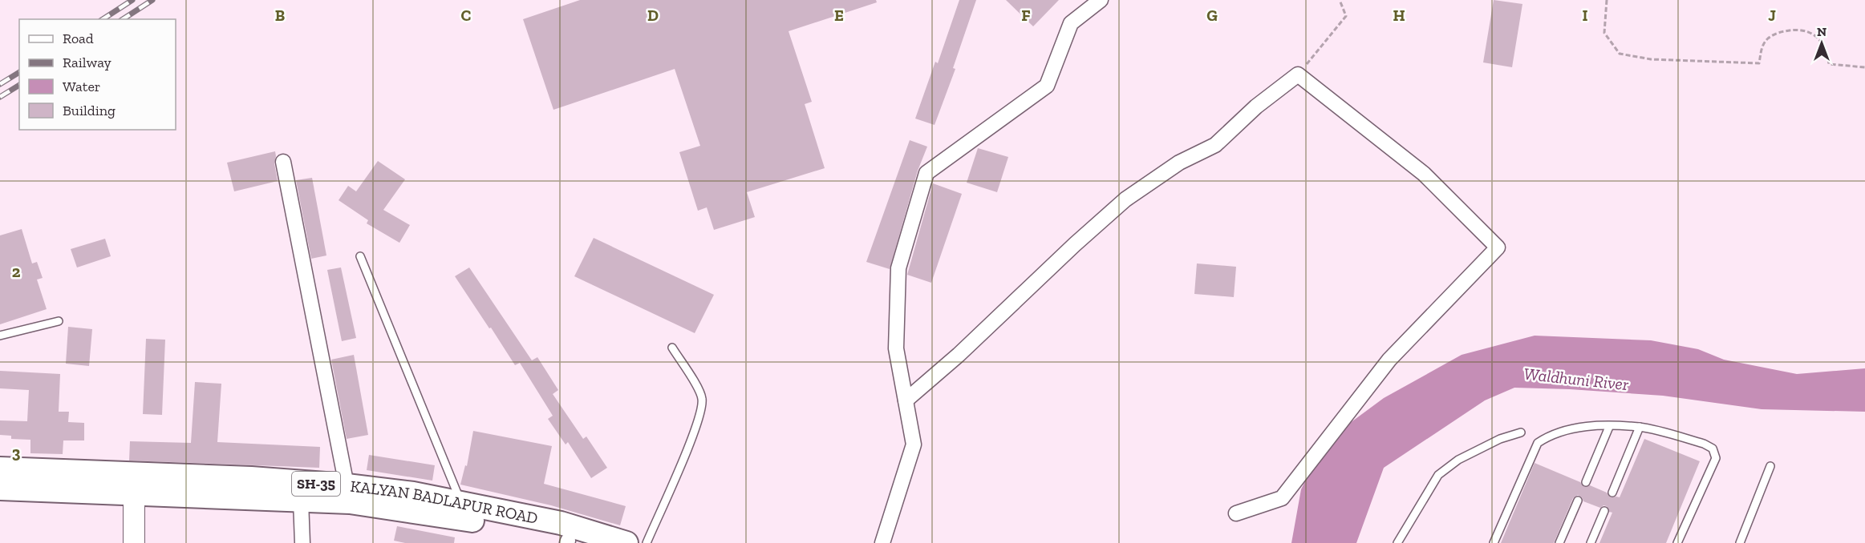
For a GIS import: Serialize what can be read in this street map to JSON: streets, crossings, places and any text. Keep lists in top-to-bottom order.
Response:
{
  "streets": {
    "main road": ["SH-35", "KALYAN BADLAPUR ROAD"]
  },
  "water": ["Waldhuni River"],
  "legend": [
    "Road",
    "Railway",
    "Water",
    "Building"
  ],
  "north": "top",
  "grid": {
    "columns": [
      "B",
      "C",
      "D",
      "E",
      "F",
      "G",
      "H",
      "I",
      "J"
    ],
    "rows": ["2", "3"]
  }
}
